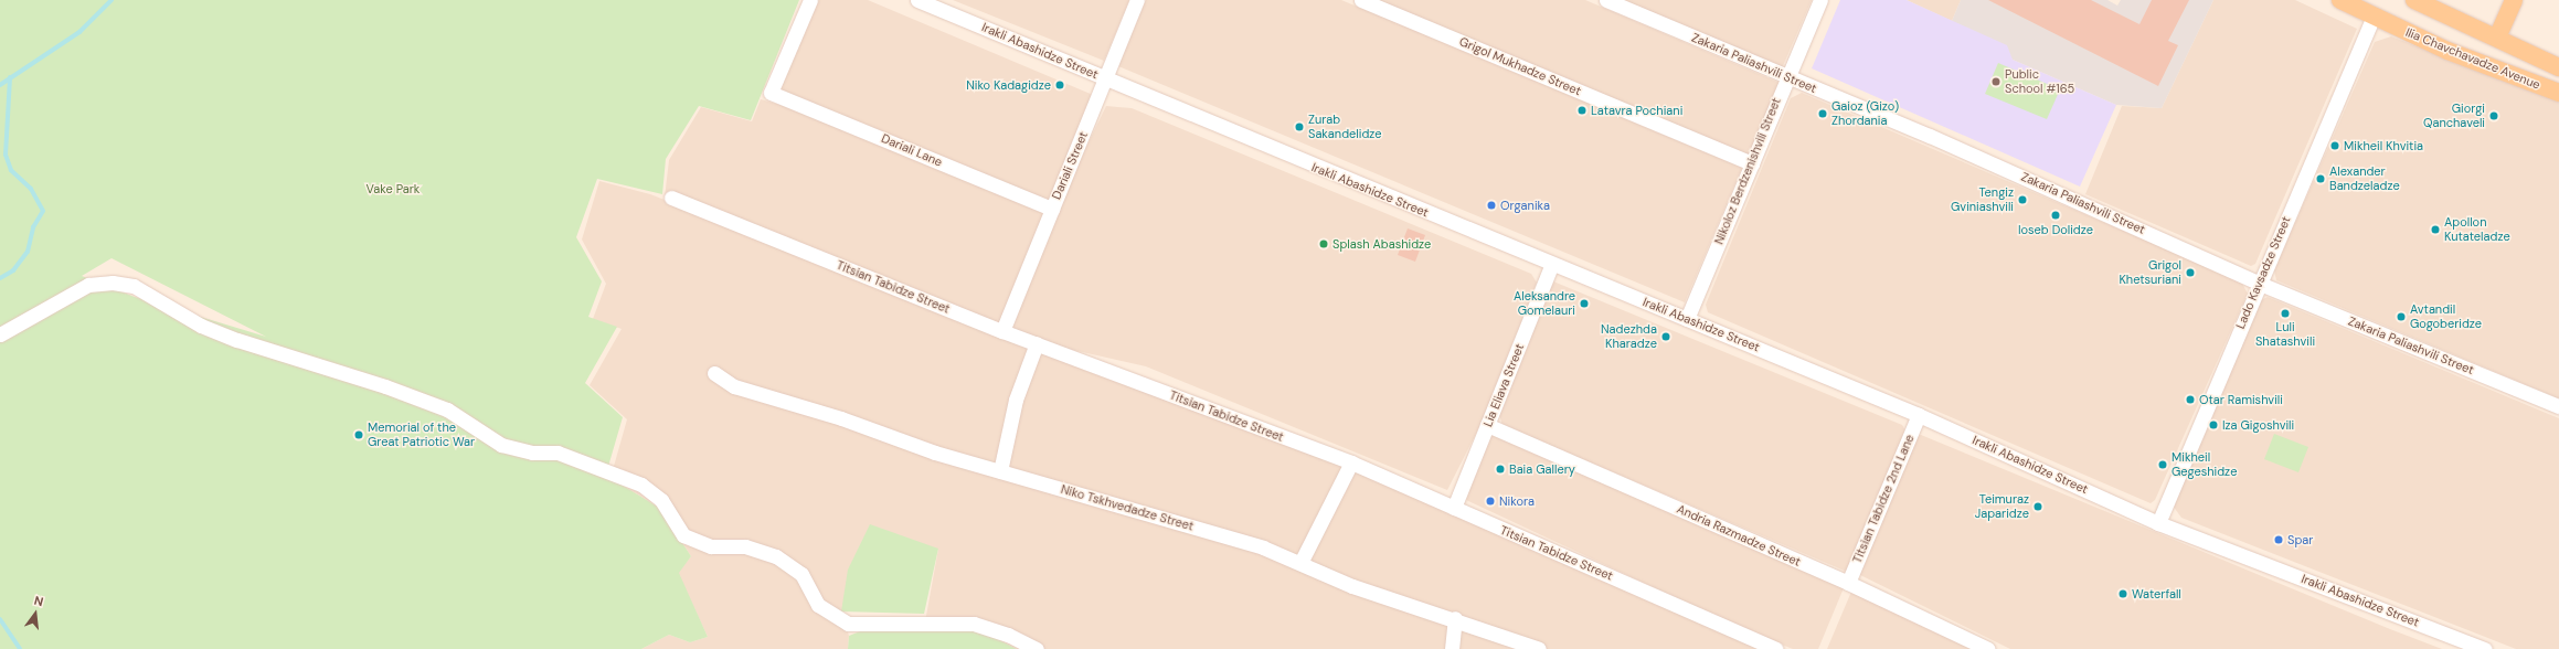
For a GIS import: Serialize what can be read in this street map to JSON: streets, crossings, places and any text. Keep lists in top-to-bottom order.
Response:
{
  "streets": {
    "main road": ["Ilia Chavchavadze Avenue"],
    "street": [
      "Irakli Abashidze Street",
      "Zakaria Paliashvili Street",
      "Grigol Mukhadze Street",
      "Dariali Lane",
      "Dariali Street",
      "Nikoloz Berdzenishvili Street",
      "Lado Kavsadze Street",
      "Titsian Tabidze Street",
      "Lia Eliava Street",
      "Titsian Tabidze 2nd Lane",
      "Niko Tskhvedadze Street",
      "Andria Razmadze Street"
    ]
  },
  "crossings": [
    ["Irakli Abashidze Street", "Dariali Street"],
    ["Irakli Abashidze Street", "Nikoloz Berdzenishvili Street"],
    ["Irakli Abashidze Street", "Lado Kavsadze Street"],
    ["Irakli Abashidze Street", "Lia Eliava Street"],
    ["Irakli Abashidze Street", "Titsian Tabidze 2nd Lane"],
    ["Ilia Chavchavadze Avenue", "Lado Kavsadze Street"],
    ["Zakaria Paliashvili Street", "Nikoloz Berdzenishvili Street"],
    ["Zakaria Paliashvili Street", "Lado Kavsadze Street"],
    ["Grigol Mukhadze Street", "Nikoloz Berdzenishvili Street"],
    ["Dariali Lane", "Dariali Street"],
    ["Dariali Street", "Titsian Tabidze Street"],
    ["Titsian Tabidze Street", "Lia Eliava Street"],
    ["Lia Eliava Street", "Andria Razmadze Street"],
    ["Titsian Tabidze 2nd Lane", "Andria Razmadze Street"]
  ],
  "parks": ["Vake Park"],
  "places": [
    "Public School #165",
    "Niko Kadagidze",
    "Latavra Pochiani",
    "Gaioz (Gizo) Zhordania",
    "Giorgi Qanchaveli",
    "Zurab Sakandelidze",
    "Mikheil Khvitia",
    "Alexander Bandzeladze",
    "Tengiz Gviniashvili",
    "Organika",
    "Ioseb Dolidze",
    "Apollon Kutateladze",
    "Splash Abashidze",
    "Grigol Khetsuriani",
    "Aleksandre Gomelauri",
    "Luli Shatashvili",
    "Avtandil Gogoberidze",
    "Nadezhda Kharadze",
    "Otar Ramishvili",
    "Iza Gigoshvili",
    "Memorial of the Great Patriotic War",
    "Mikheil Gegeshidze",
    "Baia Gallery",
    "Nikora",
    "Teimuraz Japaridze",
    "Spar",
    "Waterfall"
  ],
  "north": "top"
}
